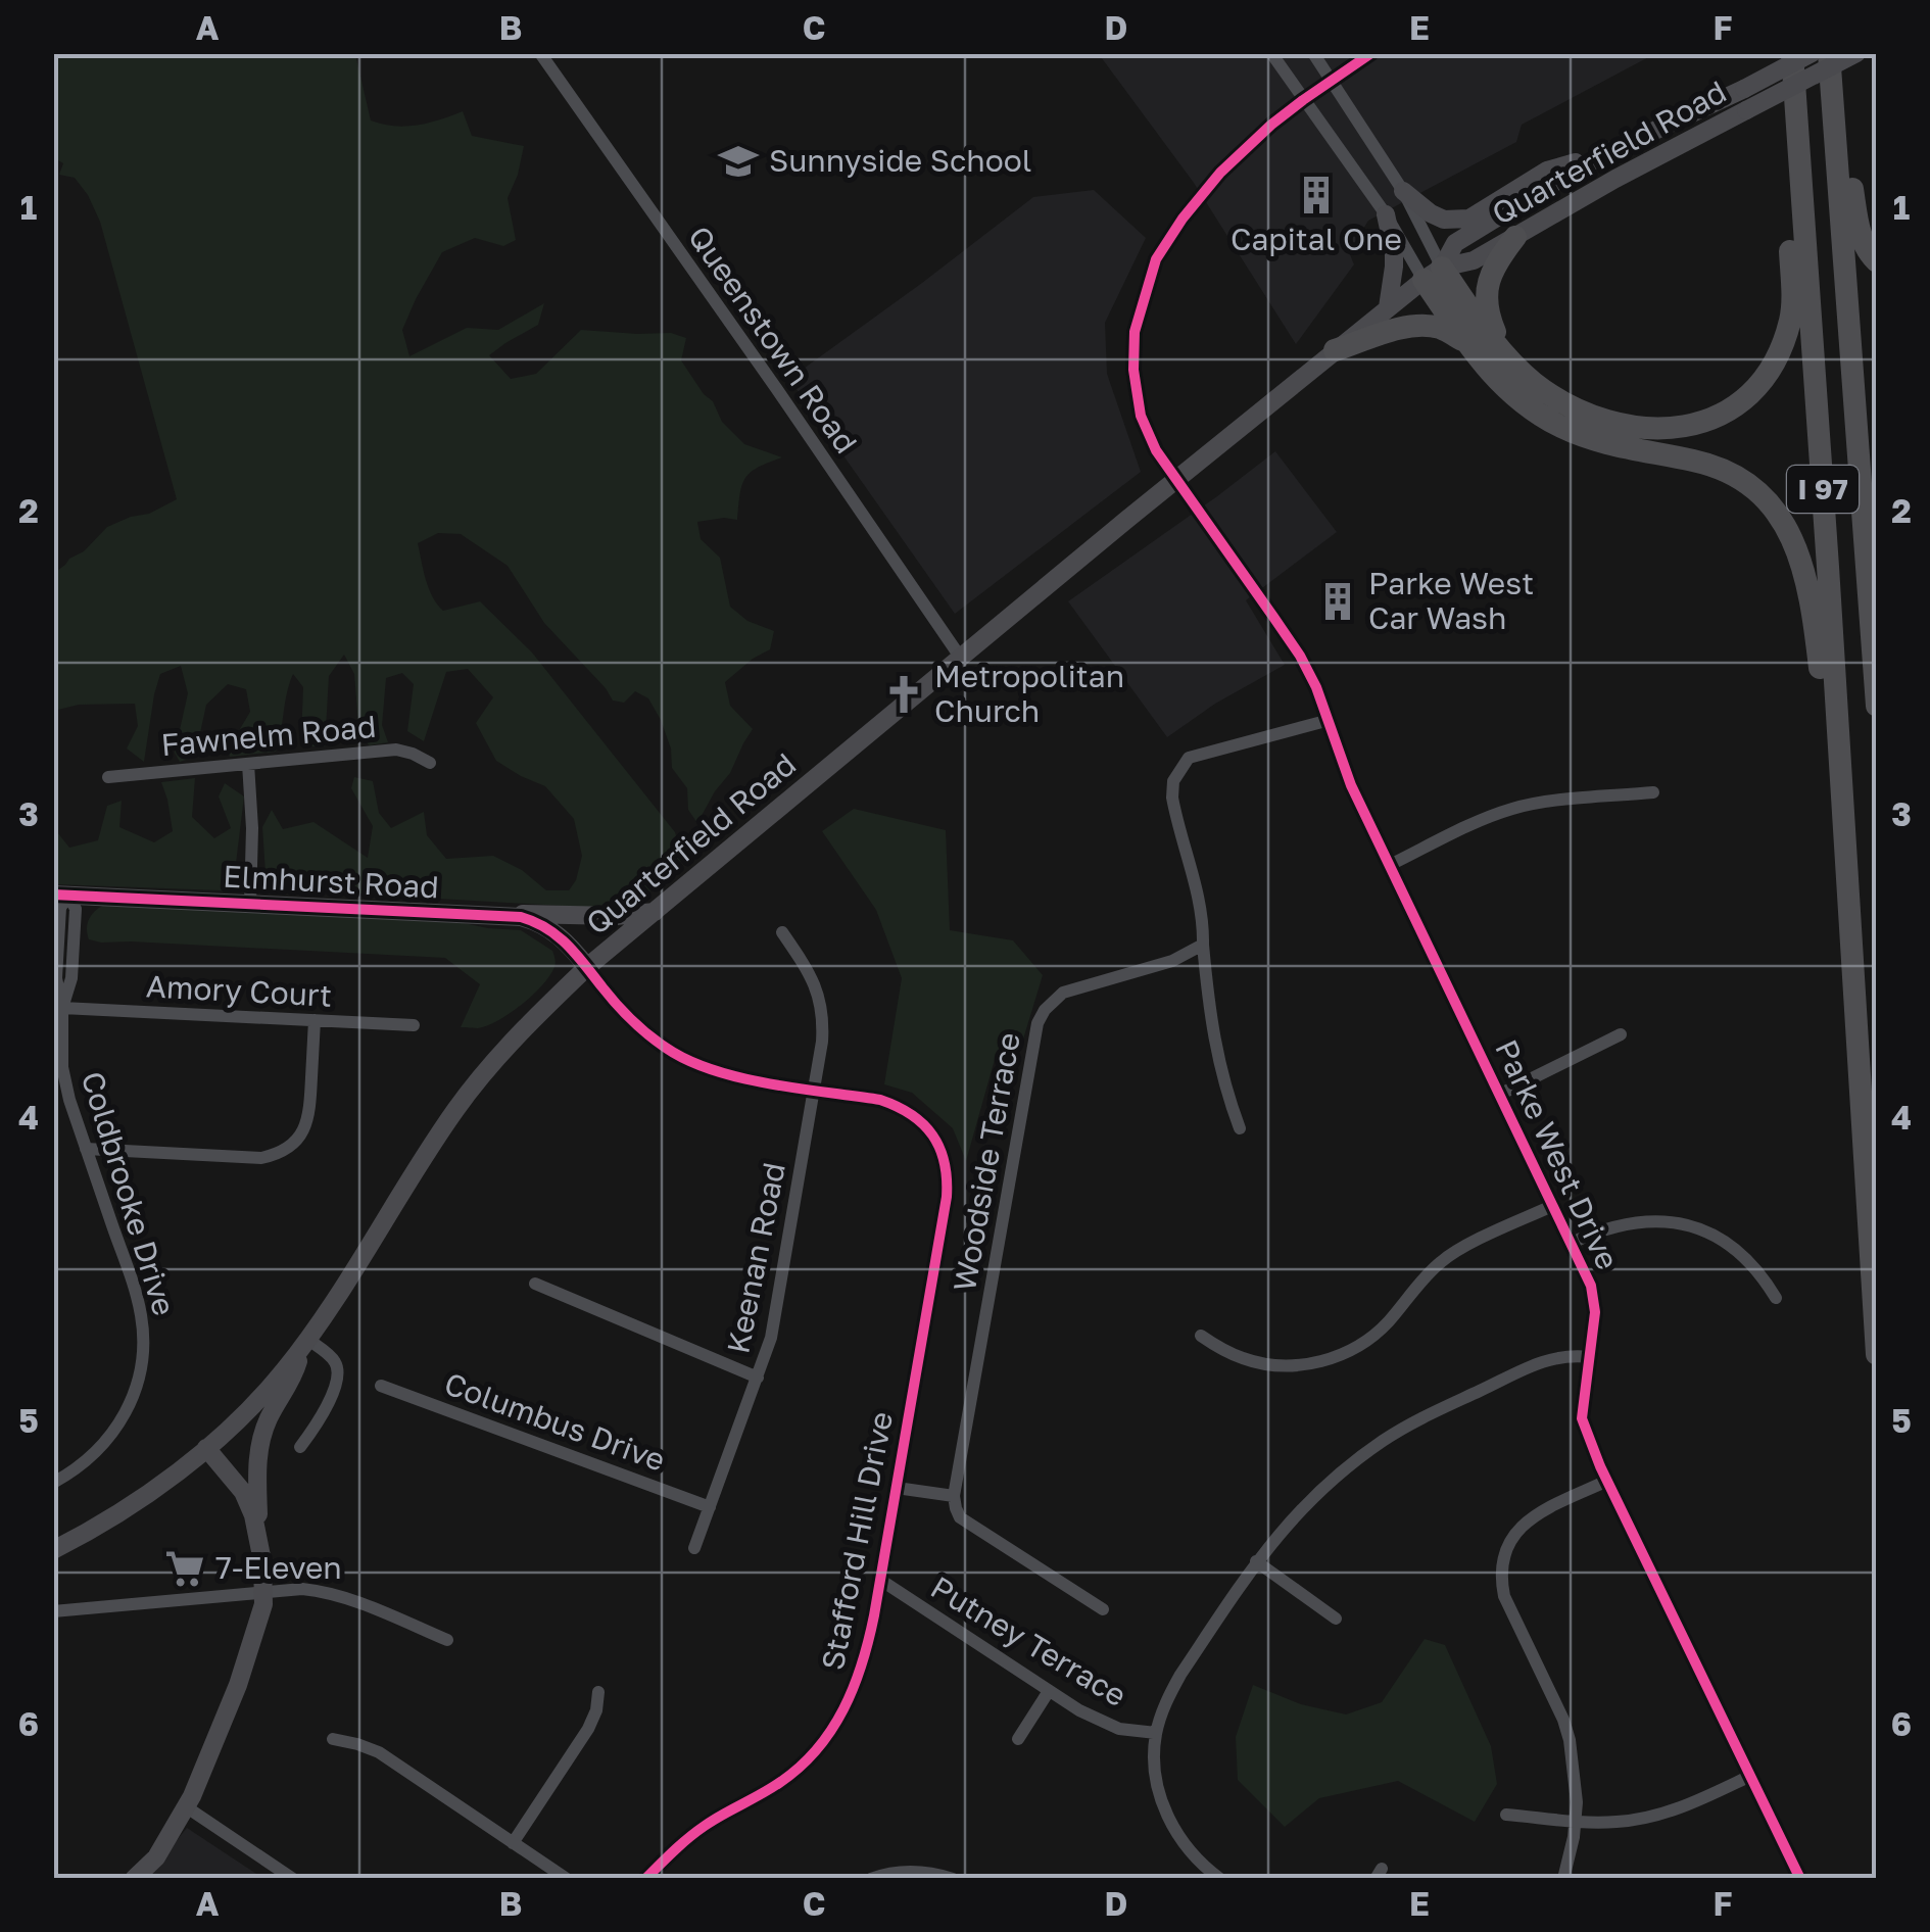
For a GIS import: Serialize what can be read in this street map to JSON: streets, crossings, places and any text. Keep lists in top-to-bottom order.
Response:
{
  "streets": {
    "highway": ["I 97"],
    "main road": ["Quarterfield Road", "Elmhurst Road"],
    "street": [
      "Queenstown Road",
      "Fawnelm Road",
      "Amory Court",
      "Parke West Drive",
      "Woodside Terrace",
      "Coldbrooke Drive",
      "Keenan Road",
      "Columbus Drive",
      "Stafford Hill Drive",
      "Putney Terrace"
    ]
  },
  "crossings": [
    ["Quarterfield Road", "Queenstown Road"],
    ["Quarterfield Road", "Elmhurst Road"],
    ["Quarterfield Road", "Parke West Drive"],
    ["Elmhurst Road", "Coldbrooke Drive"],
    ["Amory Court", "Coldbrooke Drive"],
    ["Keenan Road", "Columbus Drive"],
    ["Keenan Road", "Stafford Hill Drive"],
    ["Stafford Hill Drive", "Putney Terrace"]
  ],
  "places": {
    "school or university": ["Sunnyside School"],
    "building": ["Capital One", "Parke West Car Wash"],
    "church": ["Metropolitan Church"],
    "supermarket": ["7-Eleven"]
  },
  "grid": {
    "columns": [
      "A",
      "B",
      "C",
      "D",
      "E",
      "F"
    ],
    "rows": [
      "1",
      "2",
      "3",
      "4",
      "5",
      "6"
    ]
  }
}
